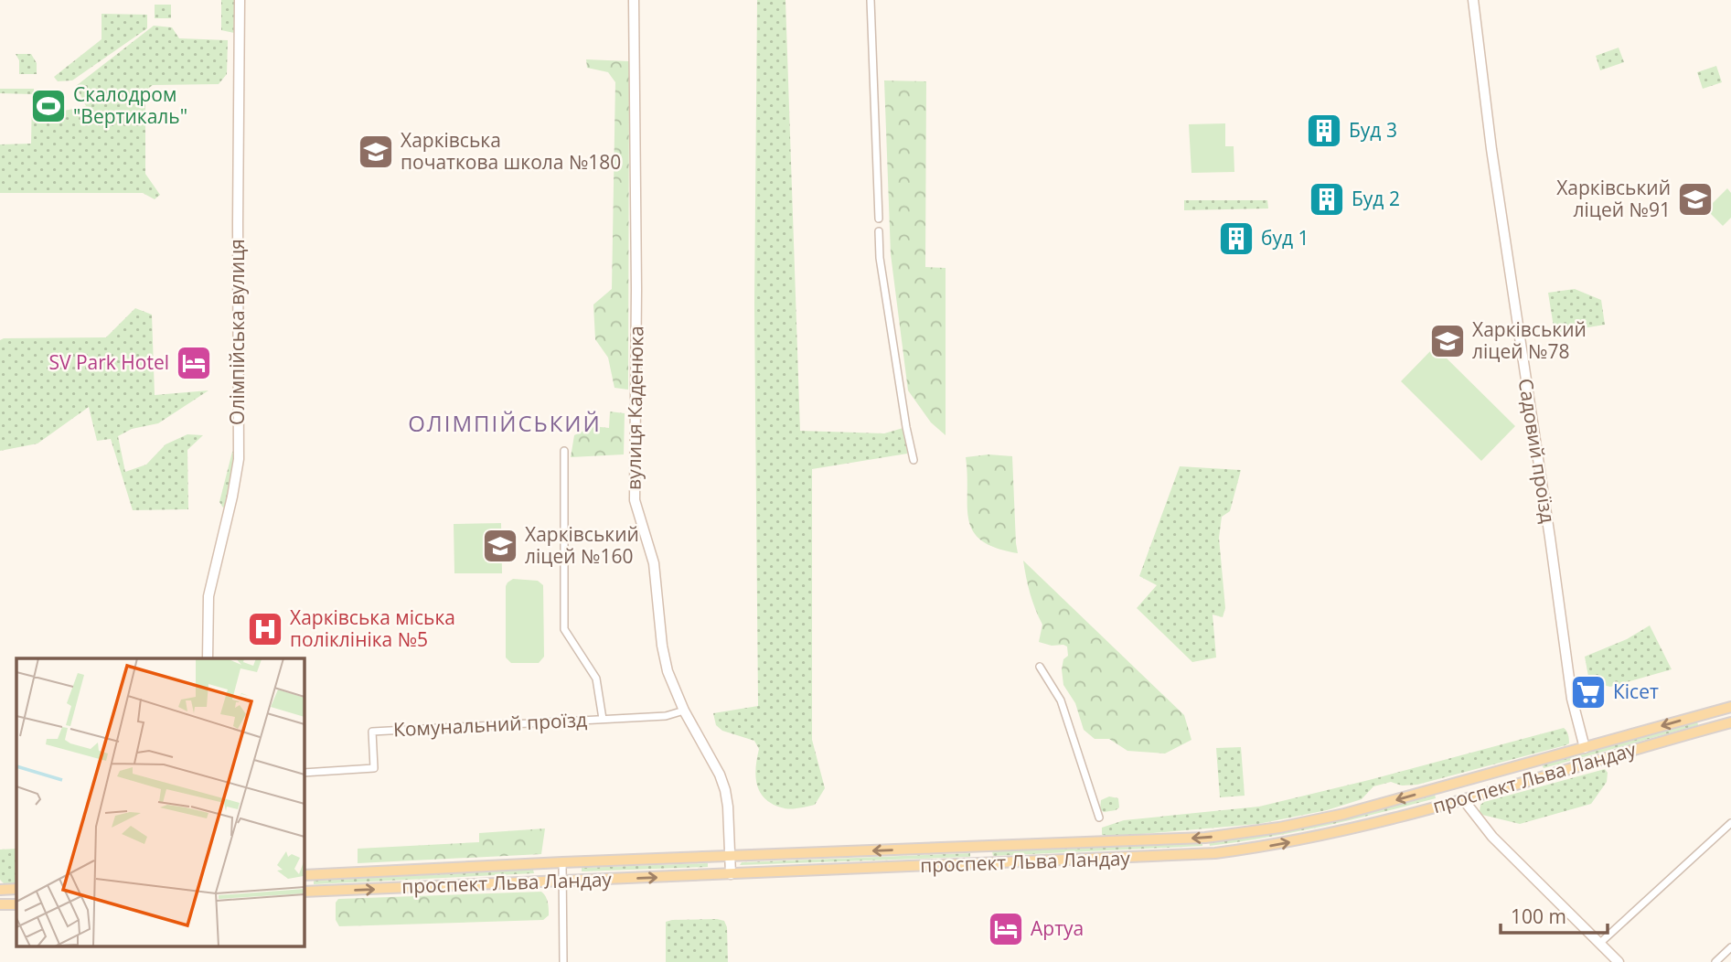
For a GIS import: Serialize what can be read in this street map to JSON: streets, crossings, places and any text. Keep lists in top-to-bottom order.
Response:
{
  "streets": {
    "main road": ["проспект Льва Ландау"],
    "street": [
      "Олімпійська вулиця",
      "вулиця Каденюка",
      "Садовий проїзд",
      "Комунальний проїзд"
    ]
  },
  "crossings": [
    ["вулиця Каденюка", "проспект Льва Ландау"],
    ["Садовий проїзд", "проспект Льва Ландау"]
  ],
  "districts": ["ОЛІМПІЙСЬКИЙ"],
  "places": {
    "sports": ["Скалодром \"Вертикаль\""],
    "building": ["Буд 3", "Буд 2", "буд 1"],
    "school or university": [
      "Харківська початкова школа №180",
      "Харківський ліцей №91",
      "Харківський ліцей №78",
      "Харківський ліцей №160"
    ],
    "hotel": ["SV Park Hotel", "Артуа"],
    "hospital": ["Харківська міська поліклініка №5"],
    "supermarket": ["Кісет"]
  },
  "scale_bar": "100 m"
}
